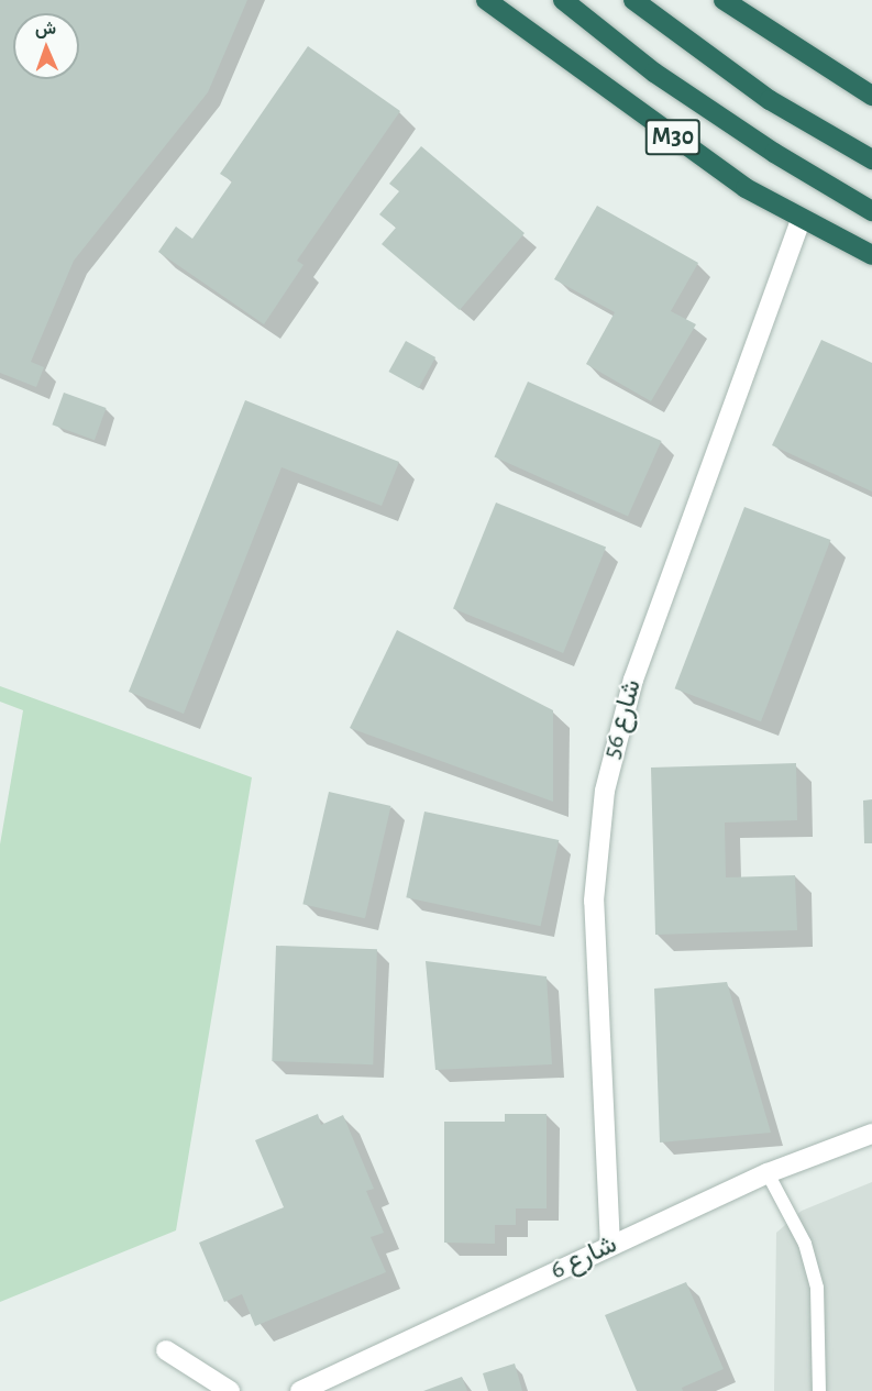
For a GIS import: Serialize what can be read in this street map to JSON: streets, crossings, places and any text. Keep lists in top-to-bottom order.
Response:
{
  "streets": {
    "highway": ["M30"],
    "street": ["شارع 56", "شارع 6"]
  },
  "crossings": [
    ["M30", "شارع 56"],
    ["شارع 56", "شارع 6"]
  ],
  "north": "top"
}
